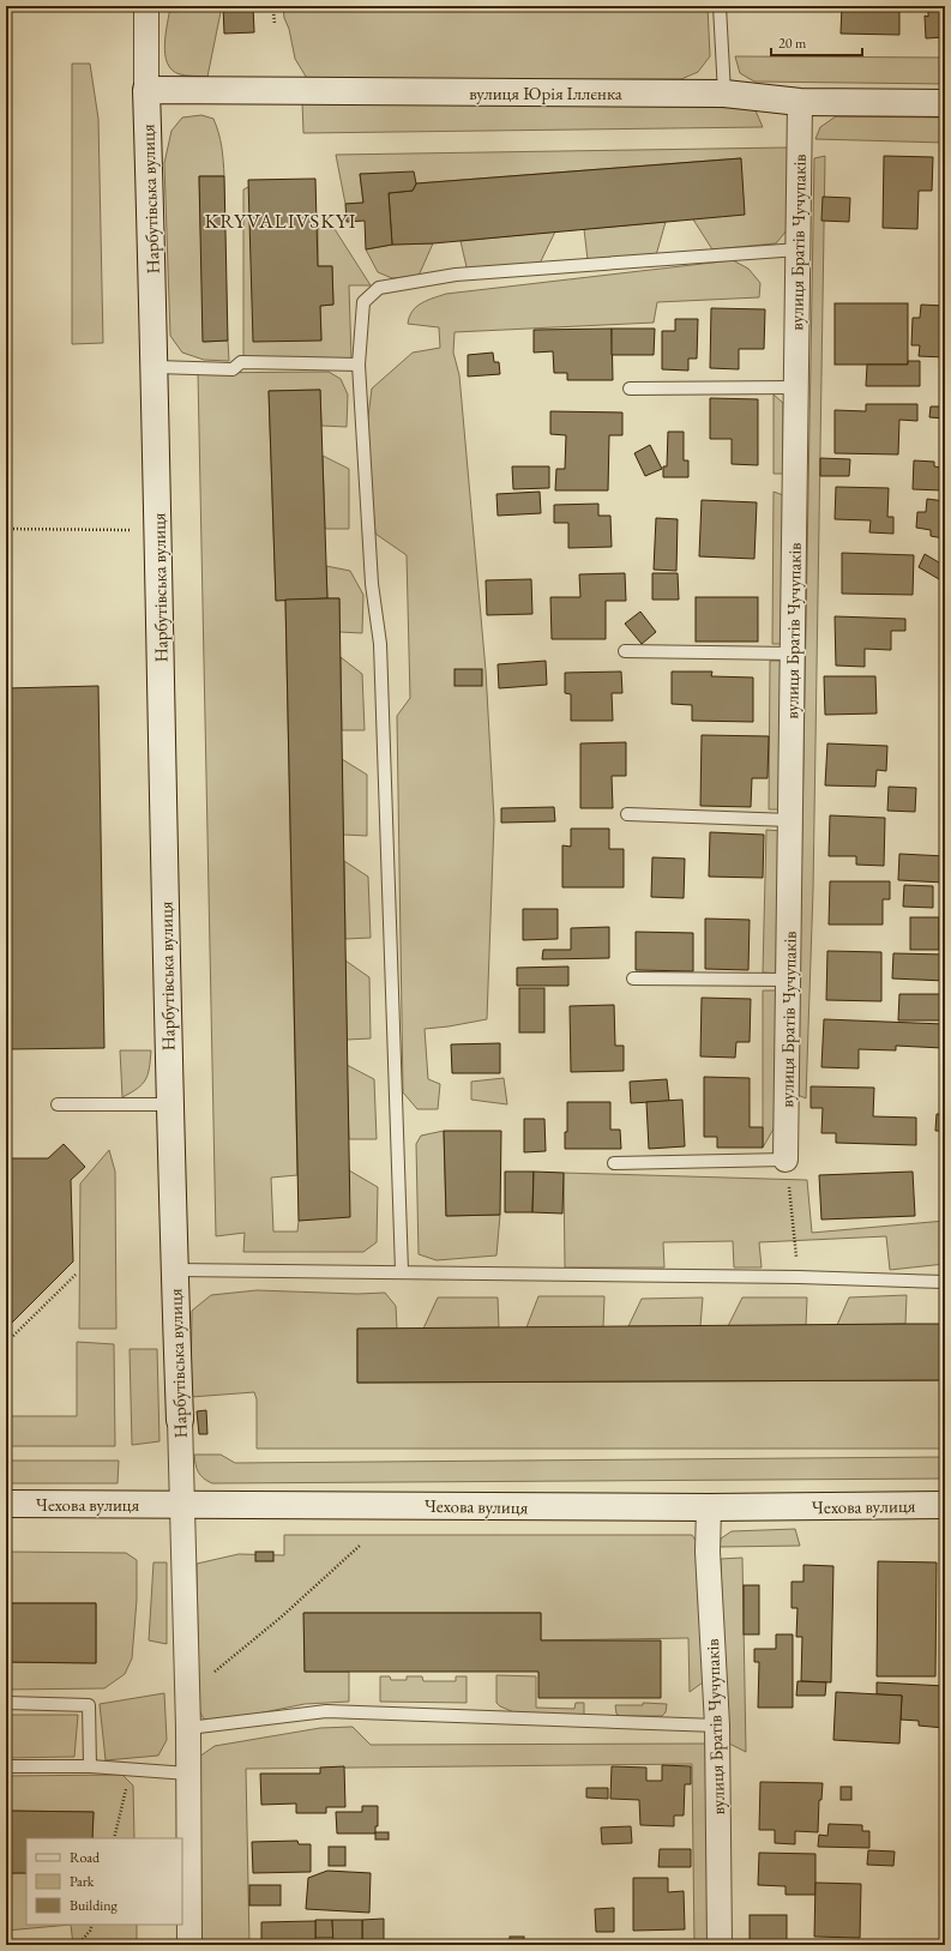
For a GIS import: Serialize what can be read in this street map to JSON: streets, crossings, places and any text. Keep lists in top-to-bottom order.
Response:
{
  "streets": {
    "street": [
      "вулиця Юрія Іллєнка",
      "Нарбутівська вулиця",
      "вулиця Братів Чучупаків",
      "Чехова вулиця"
    ]
  },
  "crossings": [
    ["вулиця Юрія Іллєнка", "Нарбутівська вулиця"],
    ["вулиця Юрія Іллєнка", "вулиця Братів Чучупаків"],
    ["Нарбутівська вулиця", "Чехова вулиця"],
    ["вулиця Братів Чучупаків", "Чехова вулиця"]
  ],
  "districts": ["KRYVALIVSKYI"],
  "legend": ["Road", "Park", "Building"],
  "scale_bar": "20 m"
}
